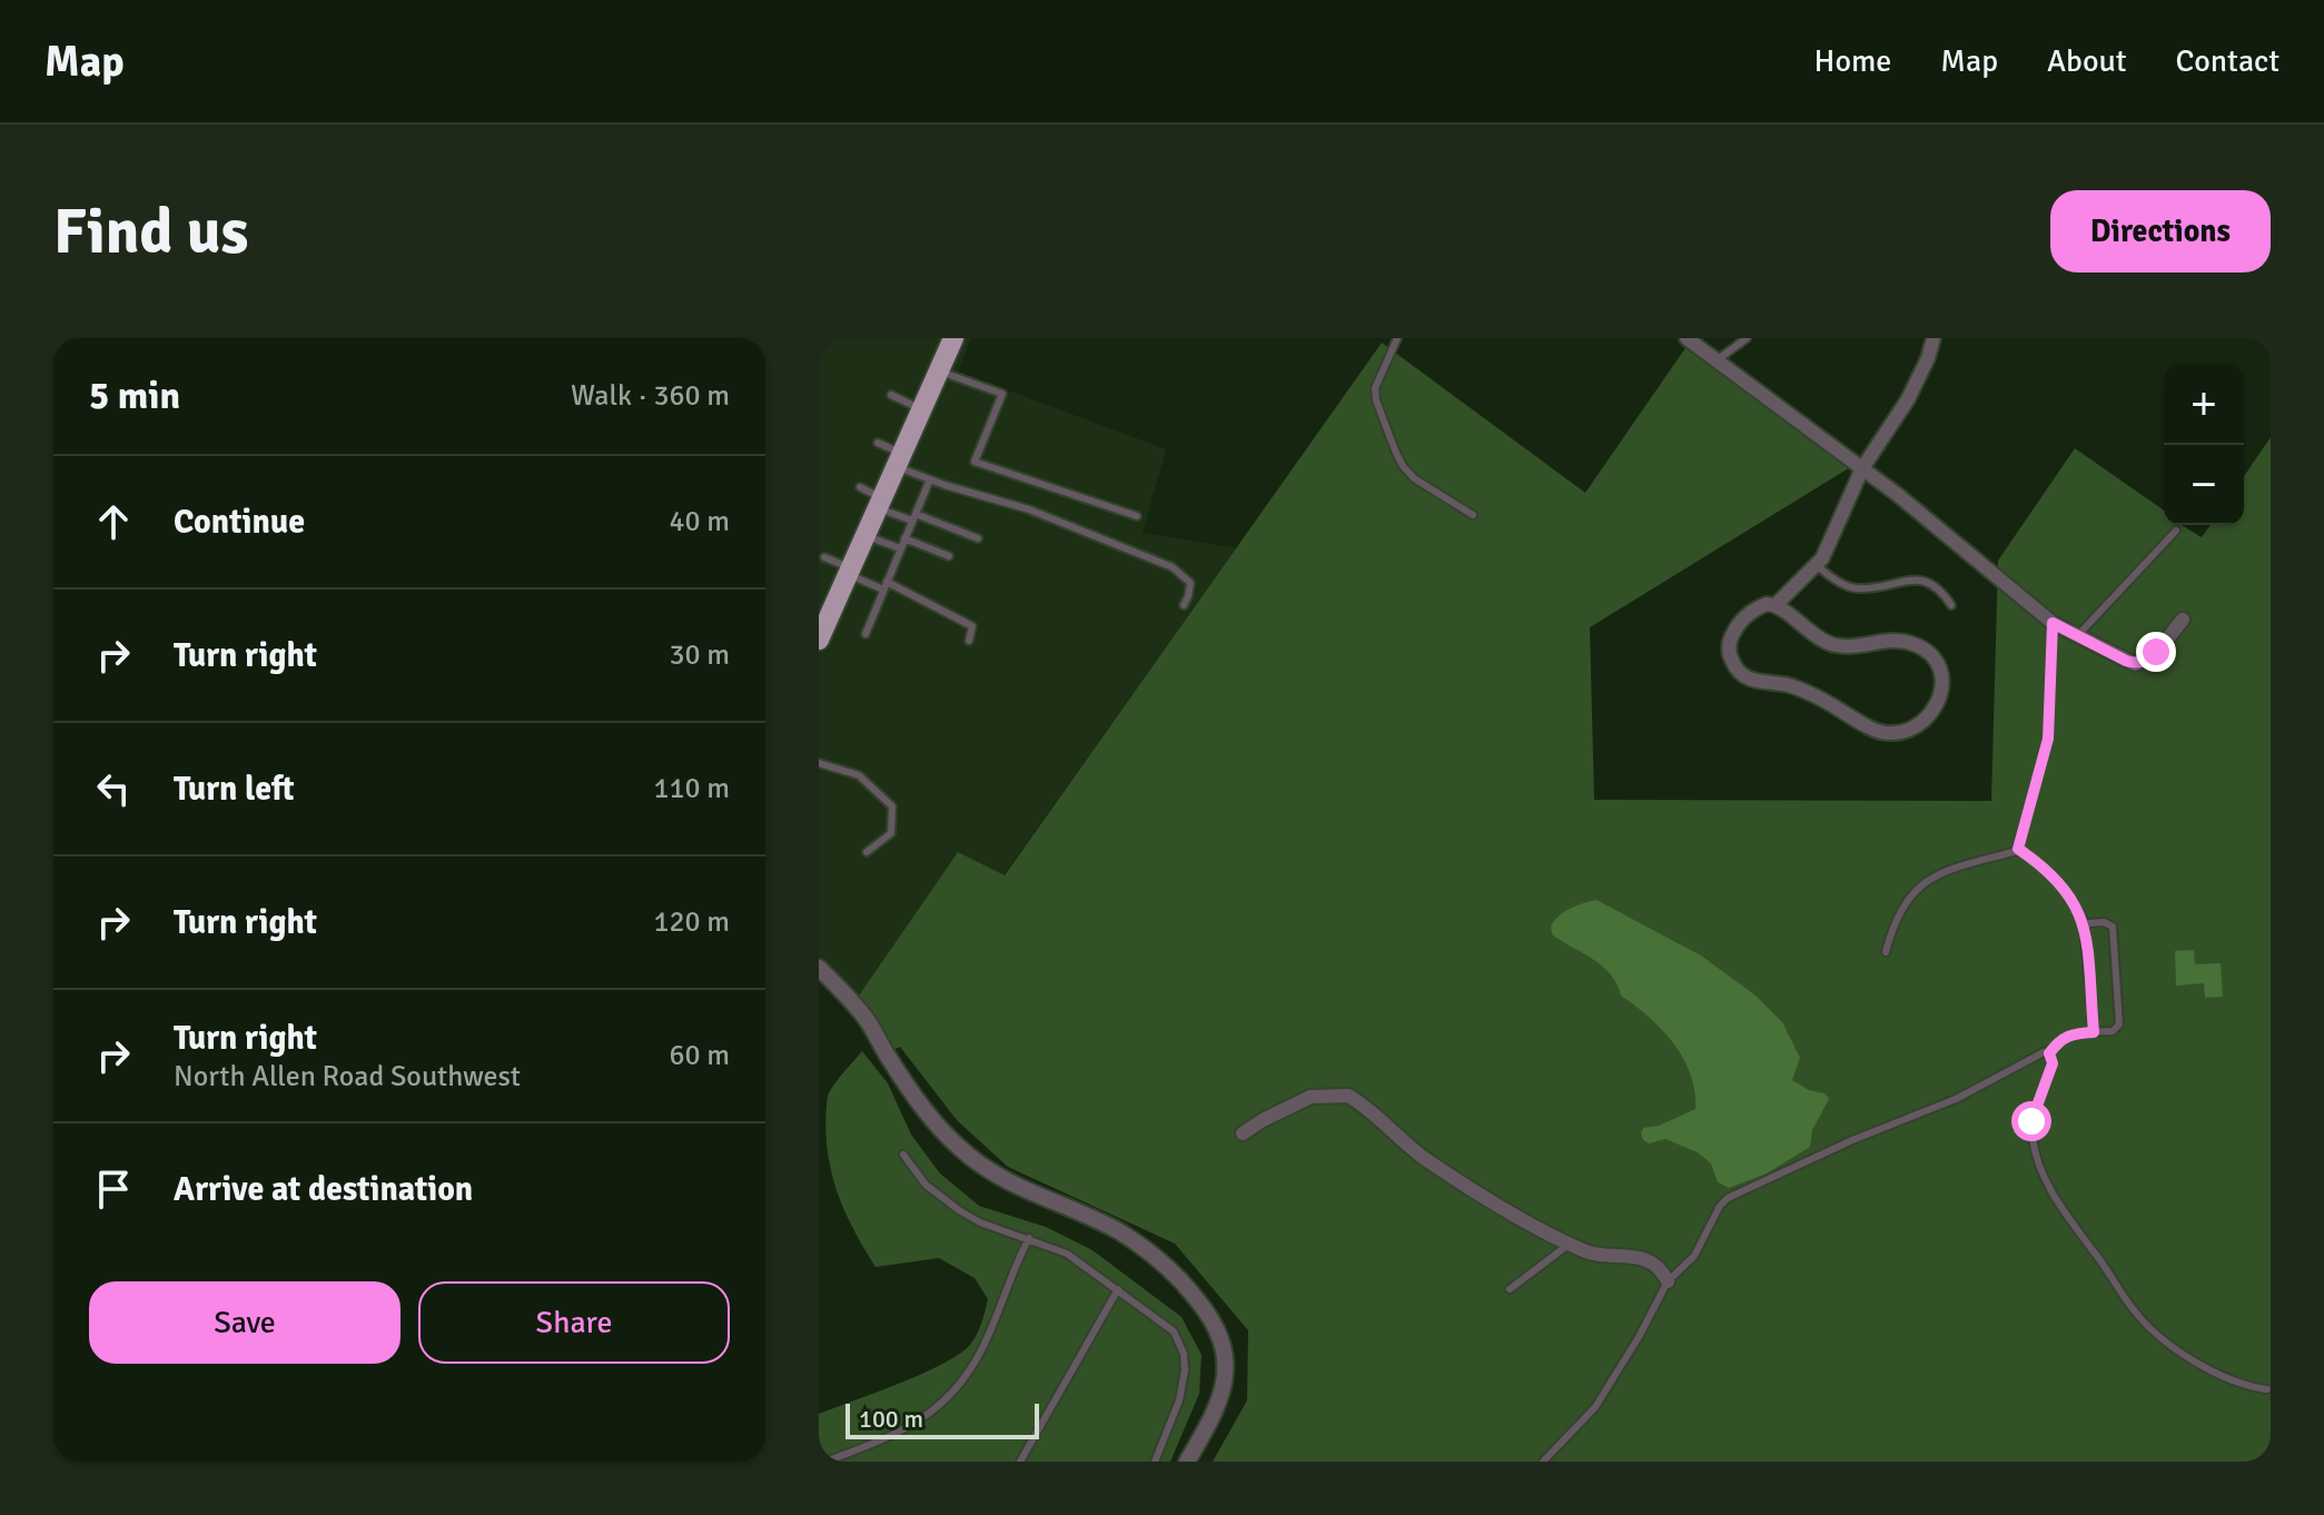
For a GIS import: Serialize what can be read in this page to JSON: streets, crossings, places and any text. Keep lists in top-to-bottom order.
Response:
{
  "scale_bar": "100 m",
  "page": {
    "header": "Map",
    "nav": [
      "Home",
      "Map",
      "About",
      "Contact"
    ],
    "buttons": [
      "Directions",
      ["Save", "Share"]
    ],
    "title": "Find us",
    "heading": ["5 min", "Walk · 360 m"],
    "map_buttons": ["+", "−"],
    "list": [
      ["Continue", "40 m"],
      ["Turn right", "30 m"],
      ["Turn left", "110 m"],
      ["Turn right", "120 m"],
      ["Turn right", "North Allen Road Southwest", "60 m"],
      "Arrive at destination"
    ],
    "scale": "100 m"
  }
}
